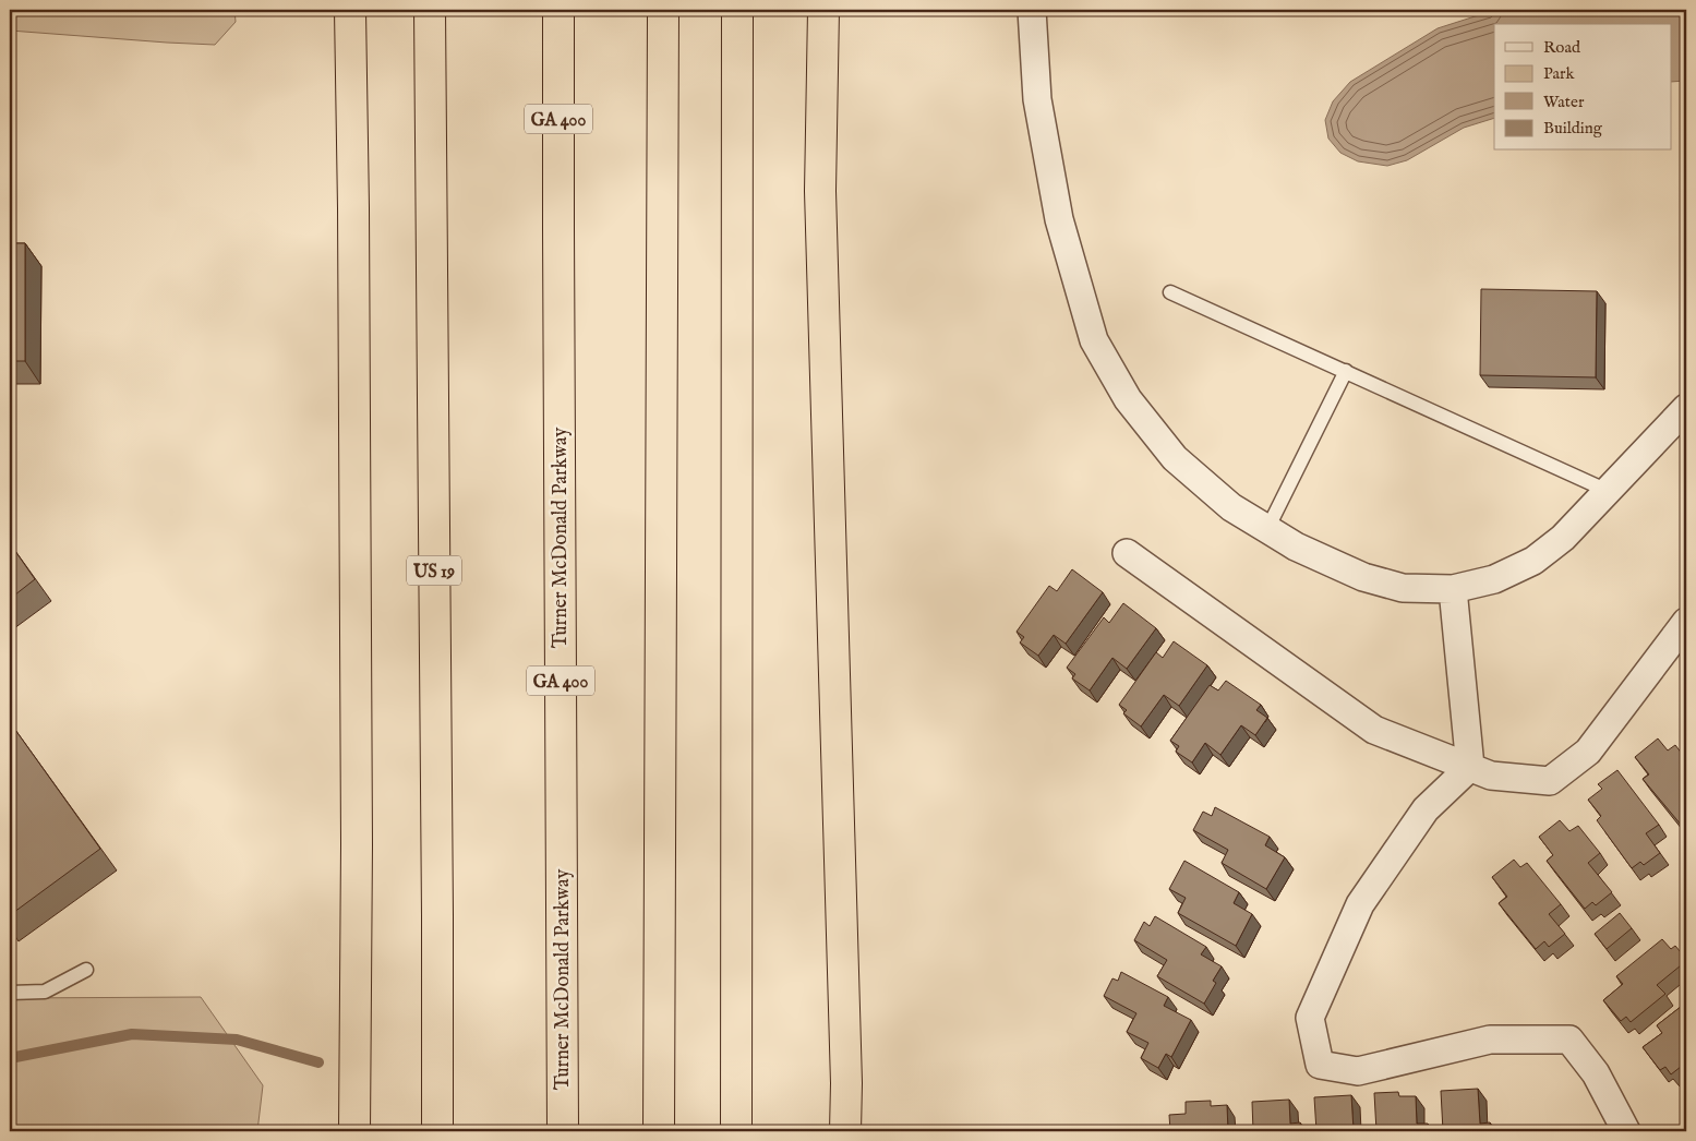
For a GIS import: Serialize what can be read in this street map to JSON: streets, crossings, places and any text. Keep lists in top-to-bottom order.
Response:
{
  "streets": {
    "highway": ["GA 400", "Turner McDonald Parkway", "US 19"]
  },
  "legend": [
    "Road",
    "Park",
    "Water",
    "Building"
  ]
}
